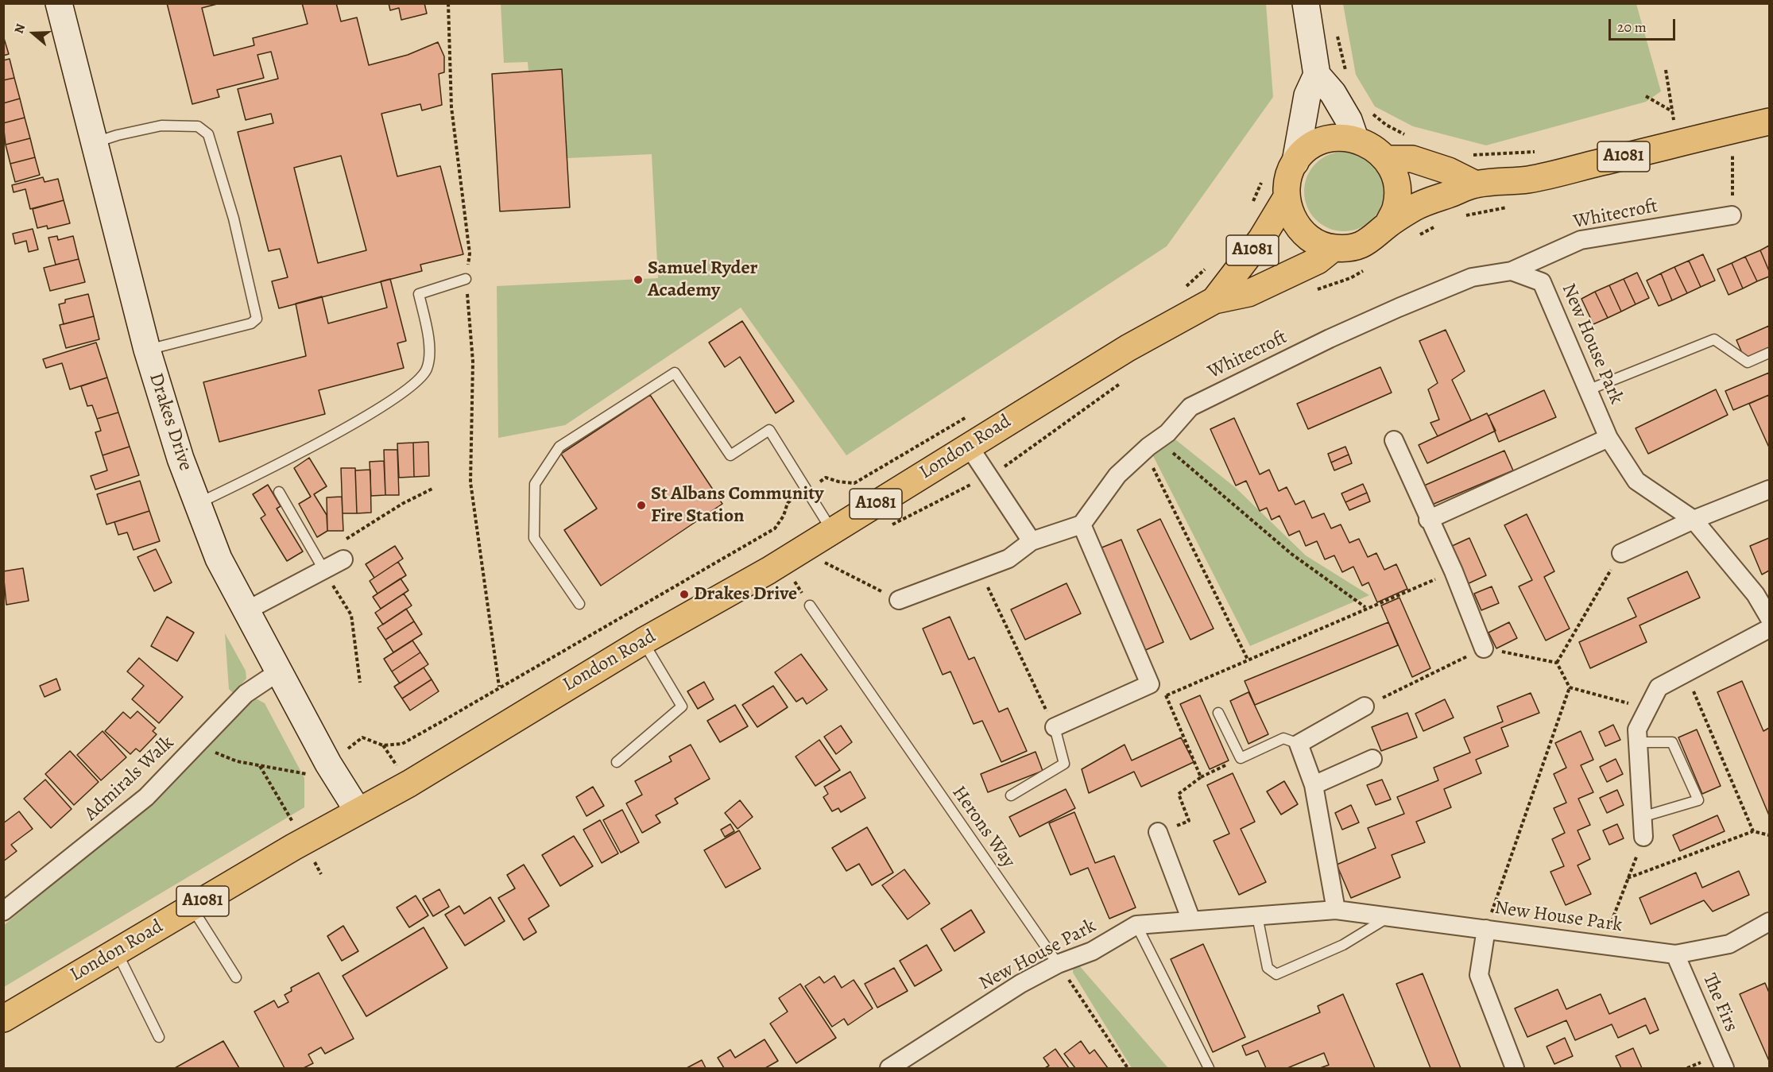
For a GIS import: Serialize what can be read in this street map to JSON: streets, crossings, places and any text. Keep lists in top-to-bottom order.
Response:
{
  "streets": {
    "main road": ["A1081", "London Road"],
    "street": [
      "Whitecroft",
      "New House Park",
      "Drakes Drive",
      "Admirals Walk",
      "The Firs"
    ],
    "lane": ["Herons Way"]
  },
  "crossings": [
    ["Whitecroft", "New House Park"],
    ["New House Park", "Herons Way"],
    ["New House Park", "The Firs"],
    ["Drakes Drive", "London Road"],
    ["Drakes Drive", "Admirals Walk"]
  ],
  "places": ["Samuel Ryder Academy", "St Albans Community Fire Station", "Drakes Drive"],
  "scale_bar": "20 m",
  "north": "left"
}
